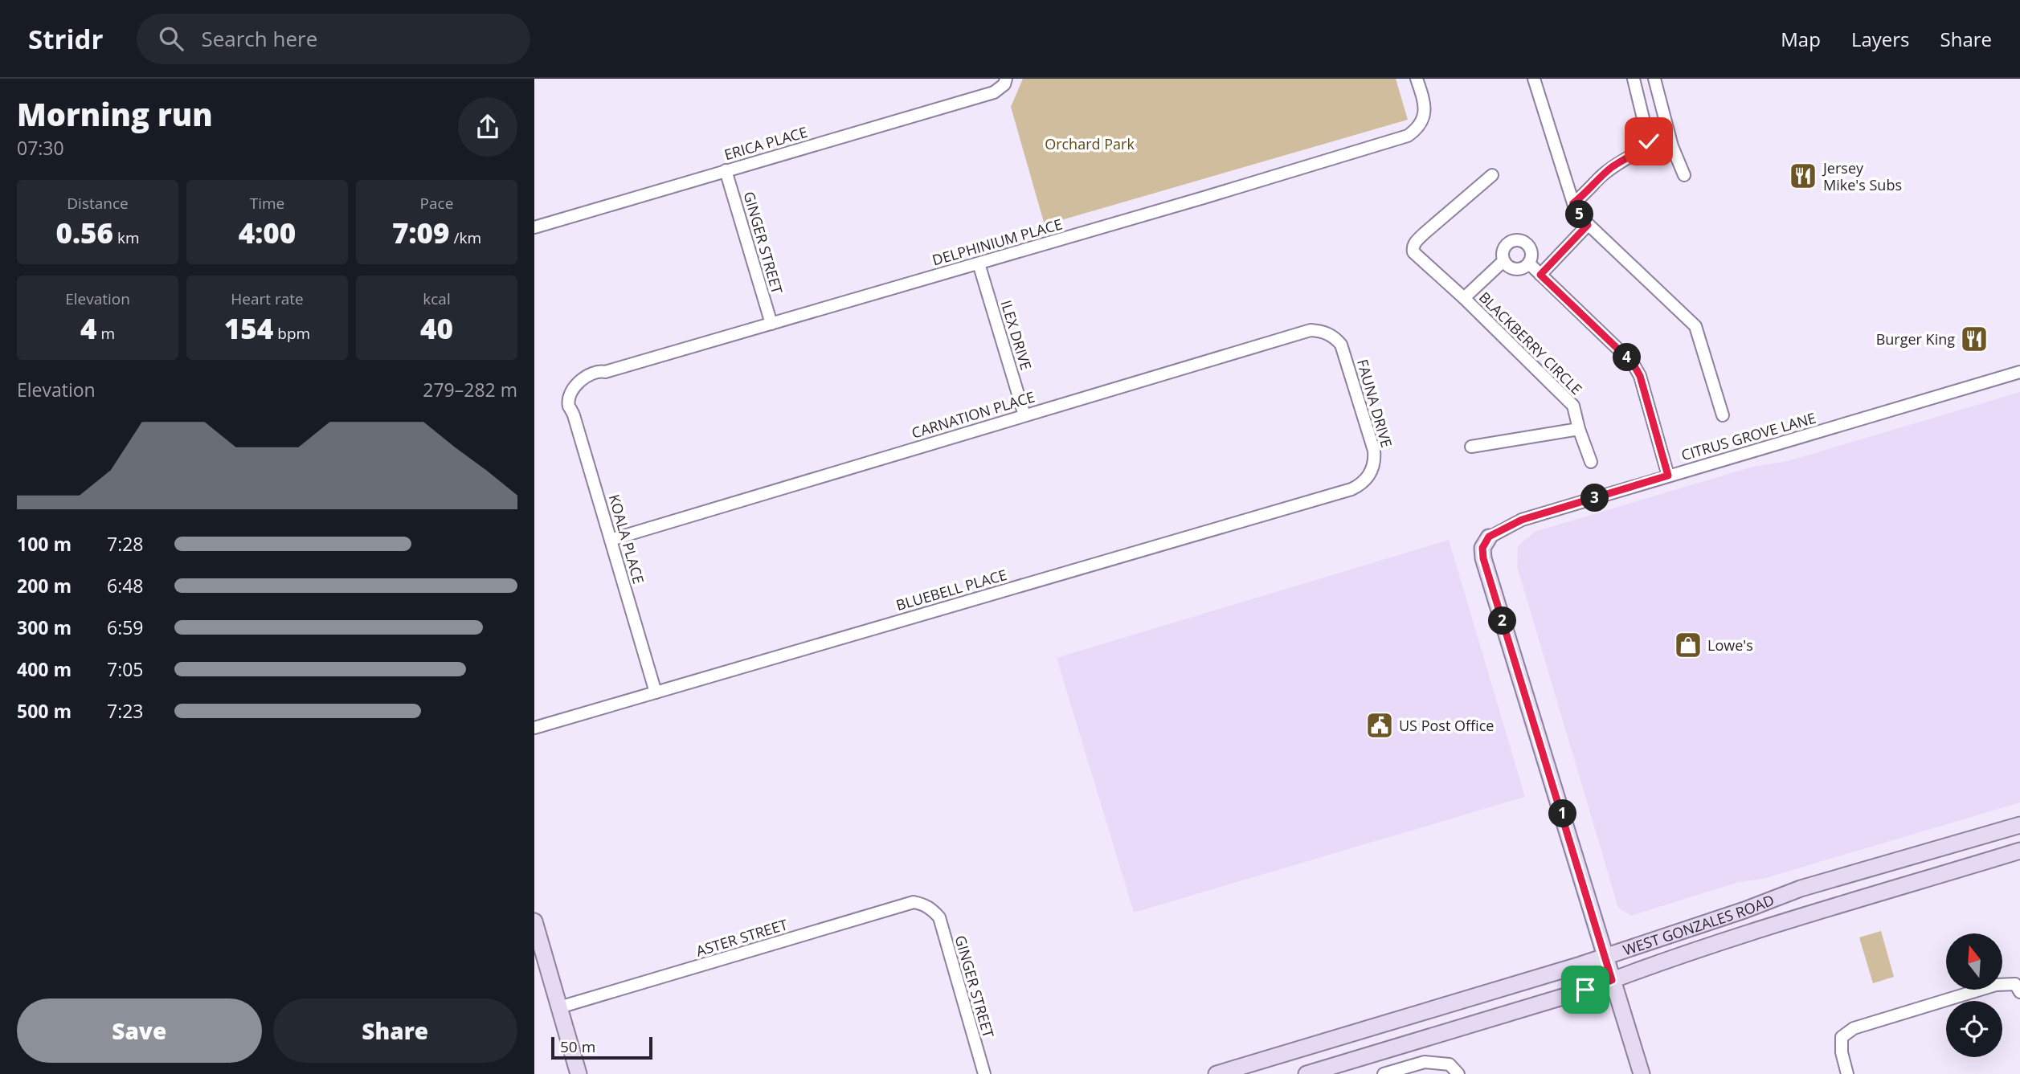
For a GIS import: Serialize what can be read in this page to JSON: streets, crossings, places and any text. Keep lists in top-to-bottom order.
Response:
{
  "streets": {
    "main road": ["WEST GONZALES ROAD"],
    "street": [
      "ERICA PLACE",
      "DELPHINIUM PLACE",
      "GINGER STREET",
      "ILEX DRIVE",
      "BLACKBERRY CIRCLE",
      "FAUNA DRIVE",
      "CARNATION PLACE",
      "CITRUS GROVE LANE",
      "KOALA PLACE",
      "BLUEBELL PLACE",
      "ASTER STREET"
    ]
  },
  "crossings": [
    ["ERICA PLACE", "GINGER STREET"],
    ["DELPHINIUM PLACE", "GINGER STREET"],
    ["DELPHINIUM PLACE", "ILEX DRIVE"],
    ["DELPHINIUM PLACE", "KOALA PLACE"],
    ["GINGER STREET", "ASTER STREET"],
    ["ILEX DRIVE", "CARNATION PLACE"],
    ["BLACKBERRY CIRCLE", "CITRUS GROVE LANE"],
    ["FAUNA DRIVE", "CARNATION PLACE"],
    ["FAUNA DRIVE", "BLUEBELL PLACE"],
    ["CARNATION PLACE", "KOALA PLACE"],
    ["KOALA PLACE", "BLUEBELL PLACE"]
  ],
  "parks": ["Orchard Park"],
  "places": {
    "restaurant": ["Jersey Mike's Subs", "Burger King"],
    "shop": ["Lowe's"],
    "public building": ["US Post Office"]
  },
  "scale_bar": "50 m",
  "north": "top",
  "page": {
    "header": "Stridr",
    "search": "Search here",
    "nav": ["Map", "Layers", "Share"],
    "heading": ["Morning run", "07:30"],
    "stats": [
      ["Distance", "0.56 km"],
      ["Time", "4:00"],
      ["Pace", "7:09 /km"],
      ["Elevation", "4 m"],
      ["Heart rate", "154 bpm"],
      ["kcal", "40"]
    ],
    "pins": [
      "5",
      "4",
      "3",
      "2",
      "1"
    ],
    "chart": ["Elevation", "279–282 m"],
    "list": [
      {
        "name": "100 m",
        "note": "7:28"
      },
      {
        "name": "200 m",
        "note": "6:48"
      },
      {
        "name": "300 m",
        "note": "6:59"
      },
      {
        "name": "400 m",
        "note": "7:05"
      },
      {
        "name": "500 m",
        "note": "7:23"
      }
    ],
    "buttons": ["Save", "Share"],
    "scale": "50 m"
  }
}
